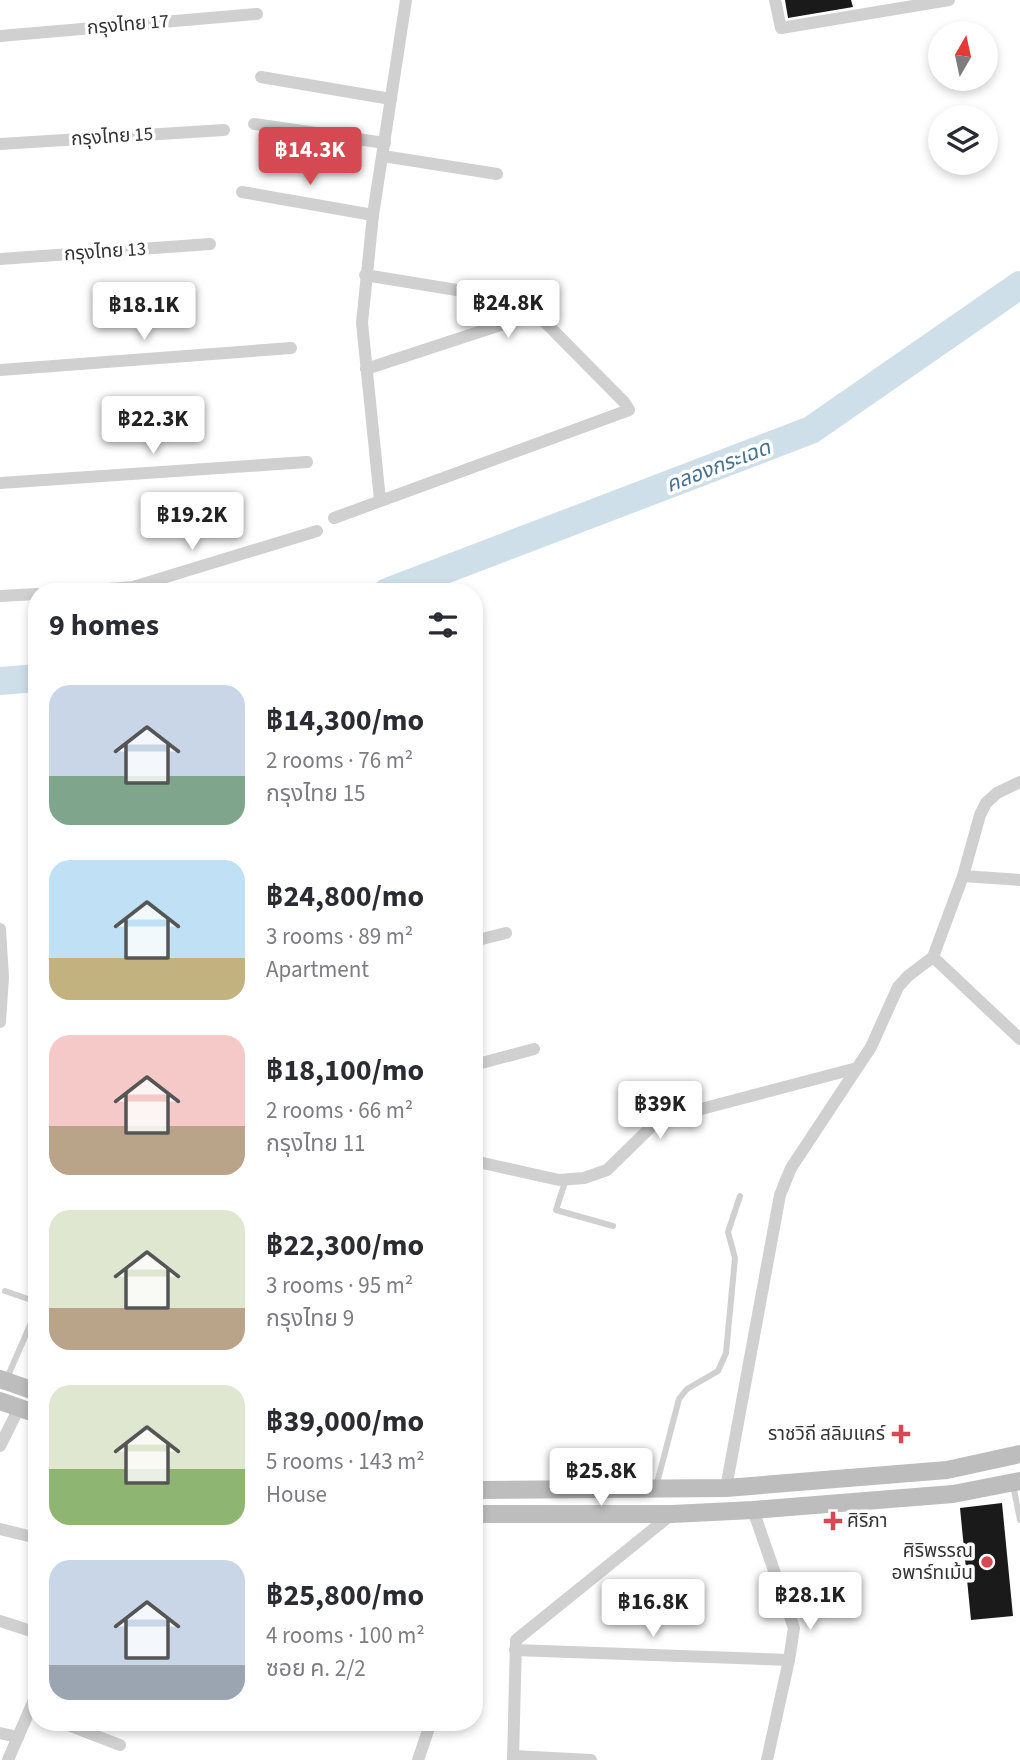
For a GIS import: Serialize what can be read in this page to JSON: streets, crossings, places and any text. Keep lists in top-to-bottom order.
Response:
{
  "streets": {
    "street": ["กรุงไทย 17", "กรุงไทย 15", "กรุงไทย 13"]
  },
  "water": ["คลองกระเฉด"],
  "places": {
    "health": ["ราชวิถี สลิมแคร์", "ศิริภา"],
    "other": ["ศิริพรรณ อพาร์ทเม้น"]
  },
  "north": "top",
  "page": {
    "price": [
      "฿14.3K",
      "฿24.8K",
      "฿18.1K",
      "฿22.3K",
      "฿19.2K",
      "฿39K",
      "฿25.8K",
      "฿28.1K",
      "฿16.8K"
    ],
    "heading": "9 homes",
    "list": [
      {
        "name": "฿14,300/mo",
        "note": "2 rooms · 76 m² · กรุงไทย 15"
      },
      {
        "name": "฿24,800/mo",
        "note": "3 rooms · 89 m² · Apartment"
      },
      {
        "name": "฿18,100/mo",
        "note": "2 rooms · 66 m² · กรุงไทย 11"
      },
      {
        "name": "฿22,300/mo",
        "note": "3 rooms · 95 m² · กรุงไทย 9"
      },
      {
        "name": "฿39,000/mo",
        "note": "5 rooms · 143 m² · House"
      },
      {
        "name": "฿25,800/mo",
        "note": "4 rooms · 100 m² · ซอย ค. 2/2"
      }
    ]
  }
}
